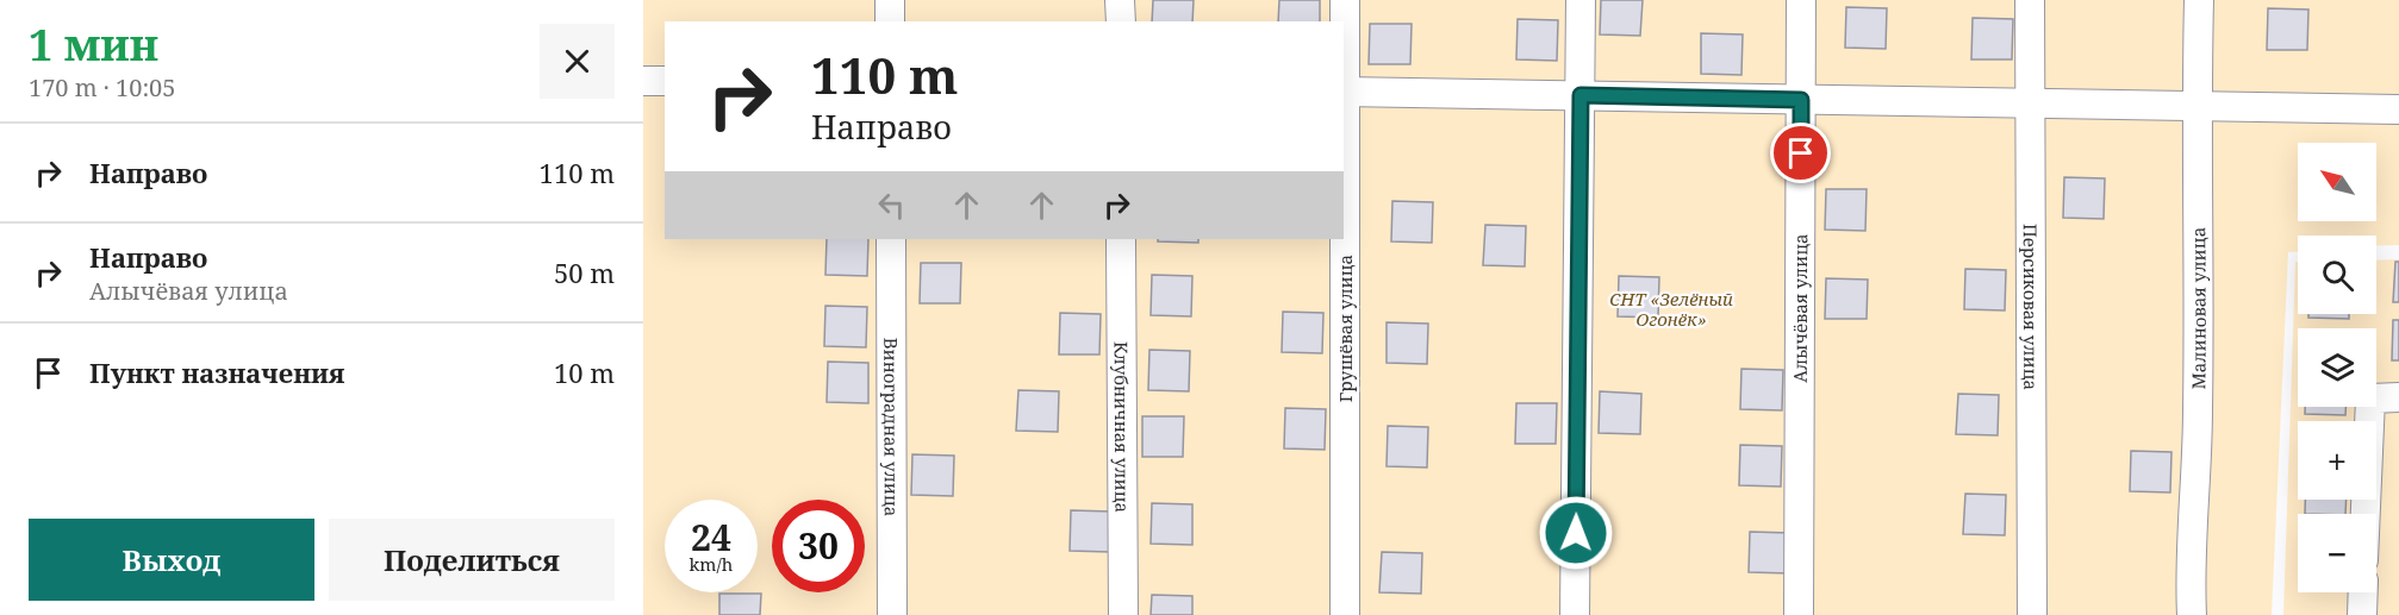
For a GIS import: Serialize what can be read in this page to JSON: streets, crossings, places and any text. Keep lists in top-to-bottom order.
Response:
{
  "streets": {
    "street": [
      "Алычёвая улица",
      "Персиковая улица",
      "Малиновая улица",
      "Грушёвая улица",
      "Виноградная улица",
      "Клубничная улица"
    ]
  },
  "parks": ["СНТ «Зелёный Огонёк»"],
  "north": "top left",
  "page": {
    "heading": ["1 мин", "170 m · 10:05"],
    "turn": ["110 m", "Направо"],
    "list": [
      {
        "name": "Направо",
        "value": "110 m"
      },
      {
        "name": "Направо",
        "note": "Алычёвая улица",
        "value": "50 m"
      },
      {
        "name": "Пункт назначения",
        "value": "10 m"
      }
    ],
    "map_buttons": ["+", "−"],
    "speed": "24 km/h",
    "limit": "30",
    "buttons": ["Выход", "Поделиться"]
  }
}
